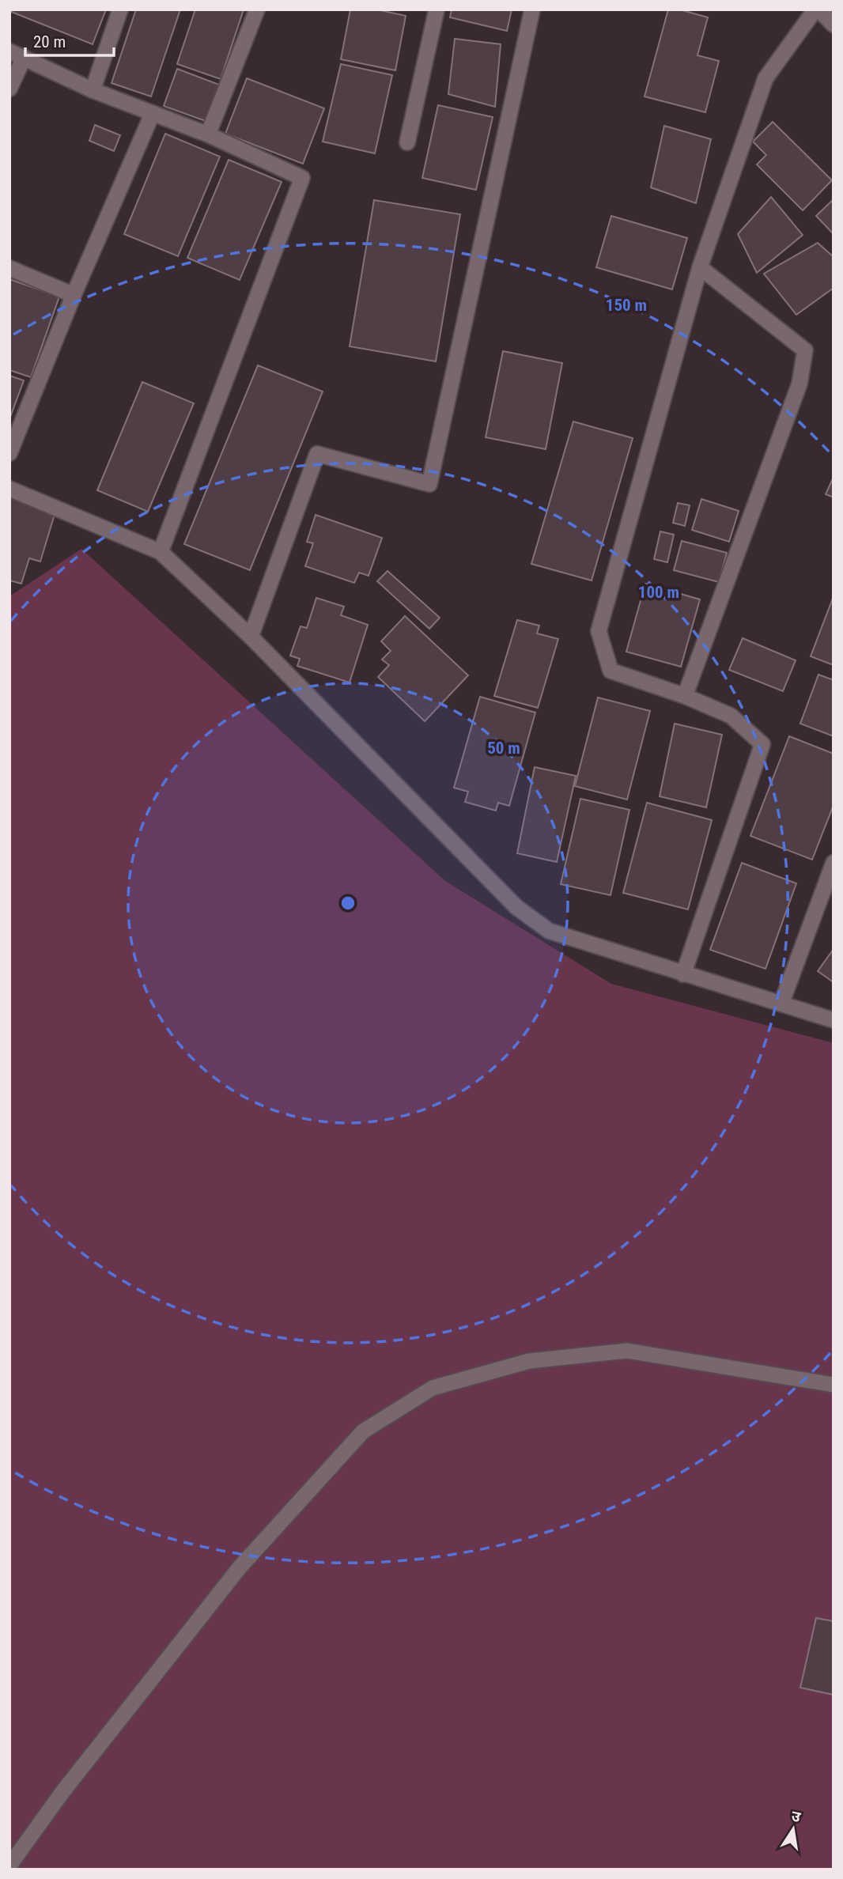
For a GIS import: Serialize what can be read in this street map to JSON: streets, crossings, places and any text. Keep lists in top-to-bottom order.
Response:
{
  "scale_bar": "20 m",
  "north": "top",
  "rings": ["150 m", "100 m", "50 m"]
}
